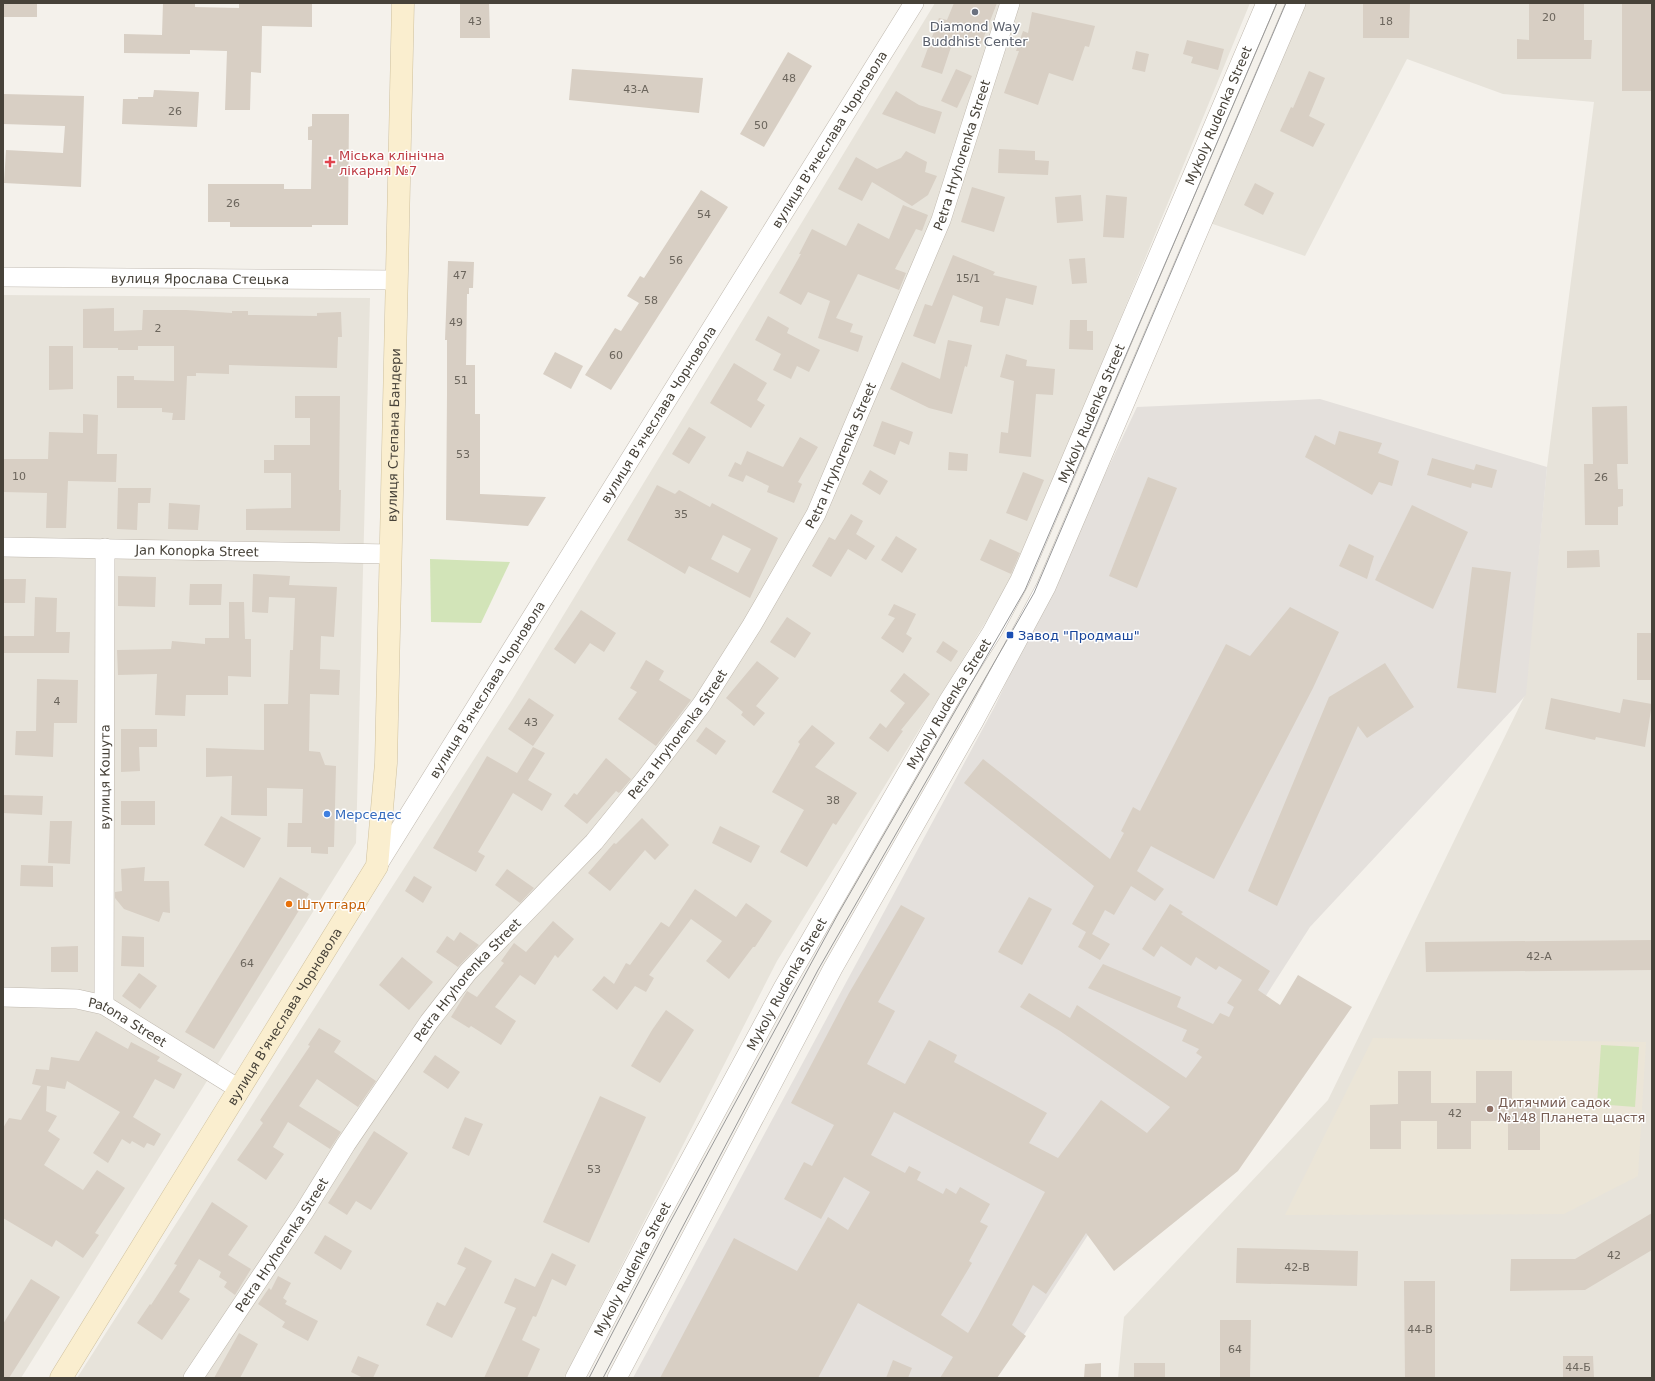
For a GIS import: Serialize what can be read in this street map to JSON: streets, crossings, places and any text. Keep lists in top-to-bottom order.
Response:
{
  "streets": {
    "street": [
      "Mykoly Rudenka Street",
      "вулиця В'ячеслава Чорновола",
      "Petra Hryhorenka Street",
      "вулиця Ярослава Стецька",
      "вулиця Степана Бандери",
      "Jan Konopka Street",
      "вулиця Кошута",
      "Patona Street"
    ]
  },
  "crossings": [
    ["вулиця В'ячеслава Чорновола", "вулиця Степана Бандери"],
    ["вулиця В'ячеслава Чорновола", "Patona Street"],
    ["вулиця Ярослава Стецька", "вулиця Степана Бандери"],
    ["вулиця Степана Бандери", "Jan Konopka Street"],
    ["Jan Konopka Street", "вулиця Кошута"],
    ["вулиця Кошута", "Patona Street"]
  ],
  "places": {
    "other": [
      "Diamond Way Buddhist Center",
      "Мерседес",
      "Штутгард",
      "Дитячмий садок №148 Планета щастя"
    ],
    "health": ["Міська клінічна лікарня №7"],
    "transit": ["Завод \"Продмаш\""]
  },
  "house_numbers": [
    "20",
    "43",
    "18",
    "48",
    "43-А",
    "26",
    "50",
    "26",
    "54",
    "56",
    "47",
    "15/1",
    "58",
    "49",
    "2",
    "60",
    "51",
    "53",
    "10",
    "26",
    "35",
    "4",
    "43",
    "38",
    "42-А",
    "64",
    "42",
    "53",
    "42",
    "42-В",
    "44-В",
    "64",
    "44-Б"
  ]
}
